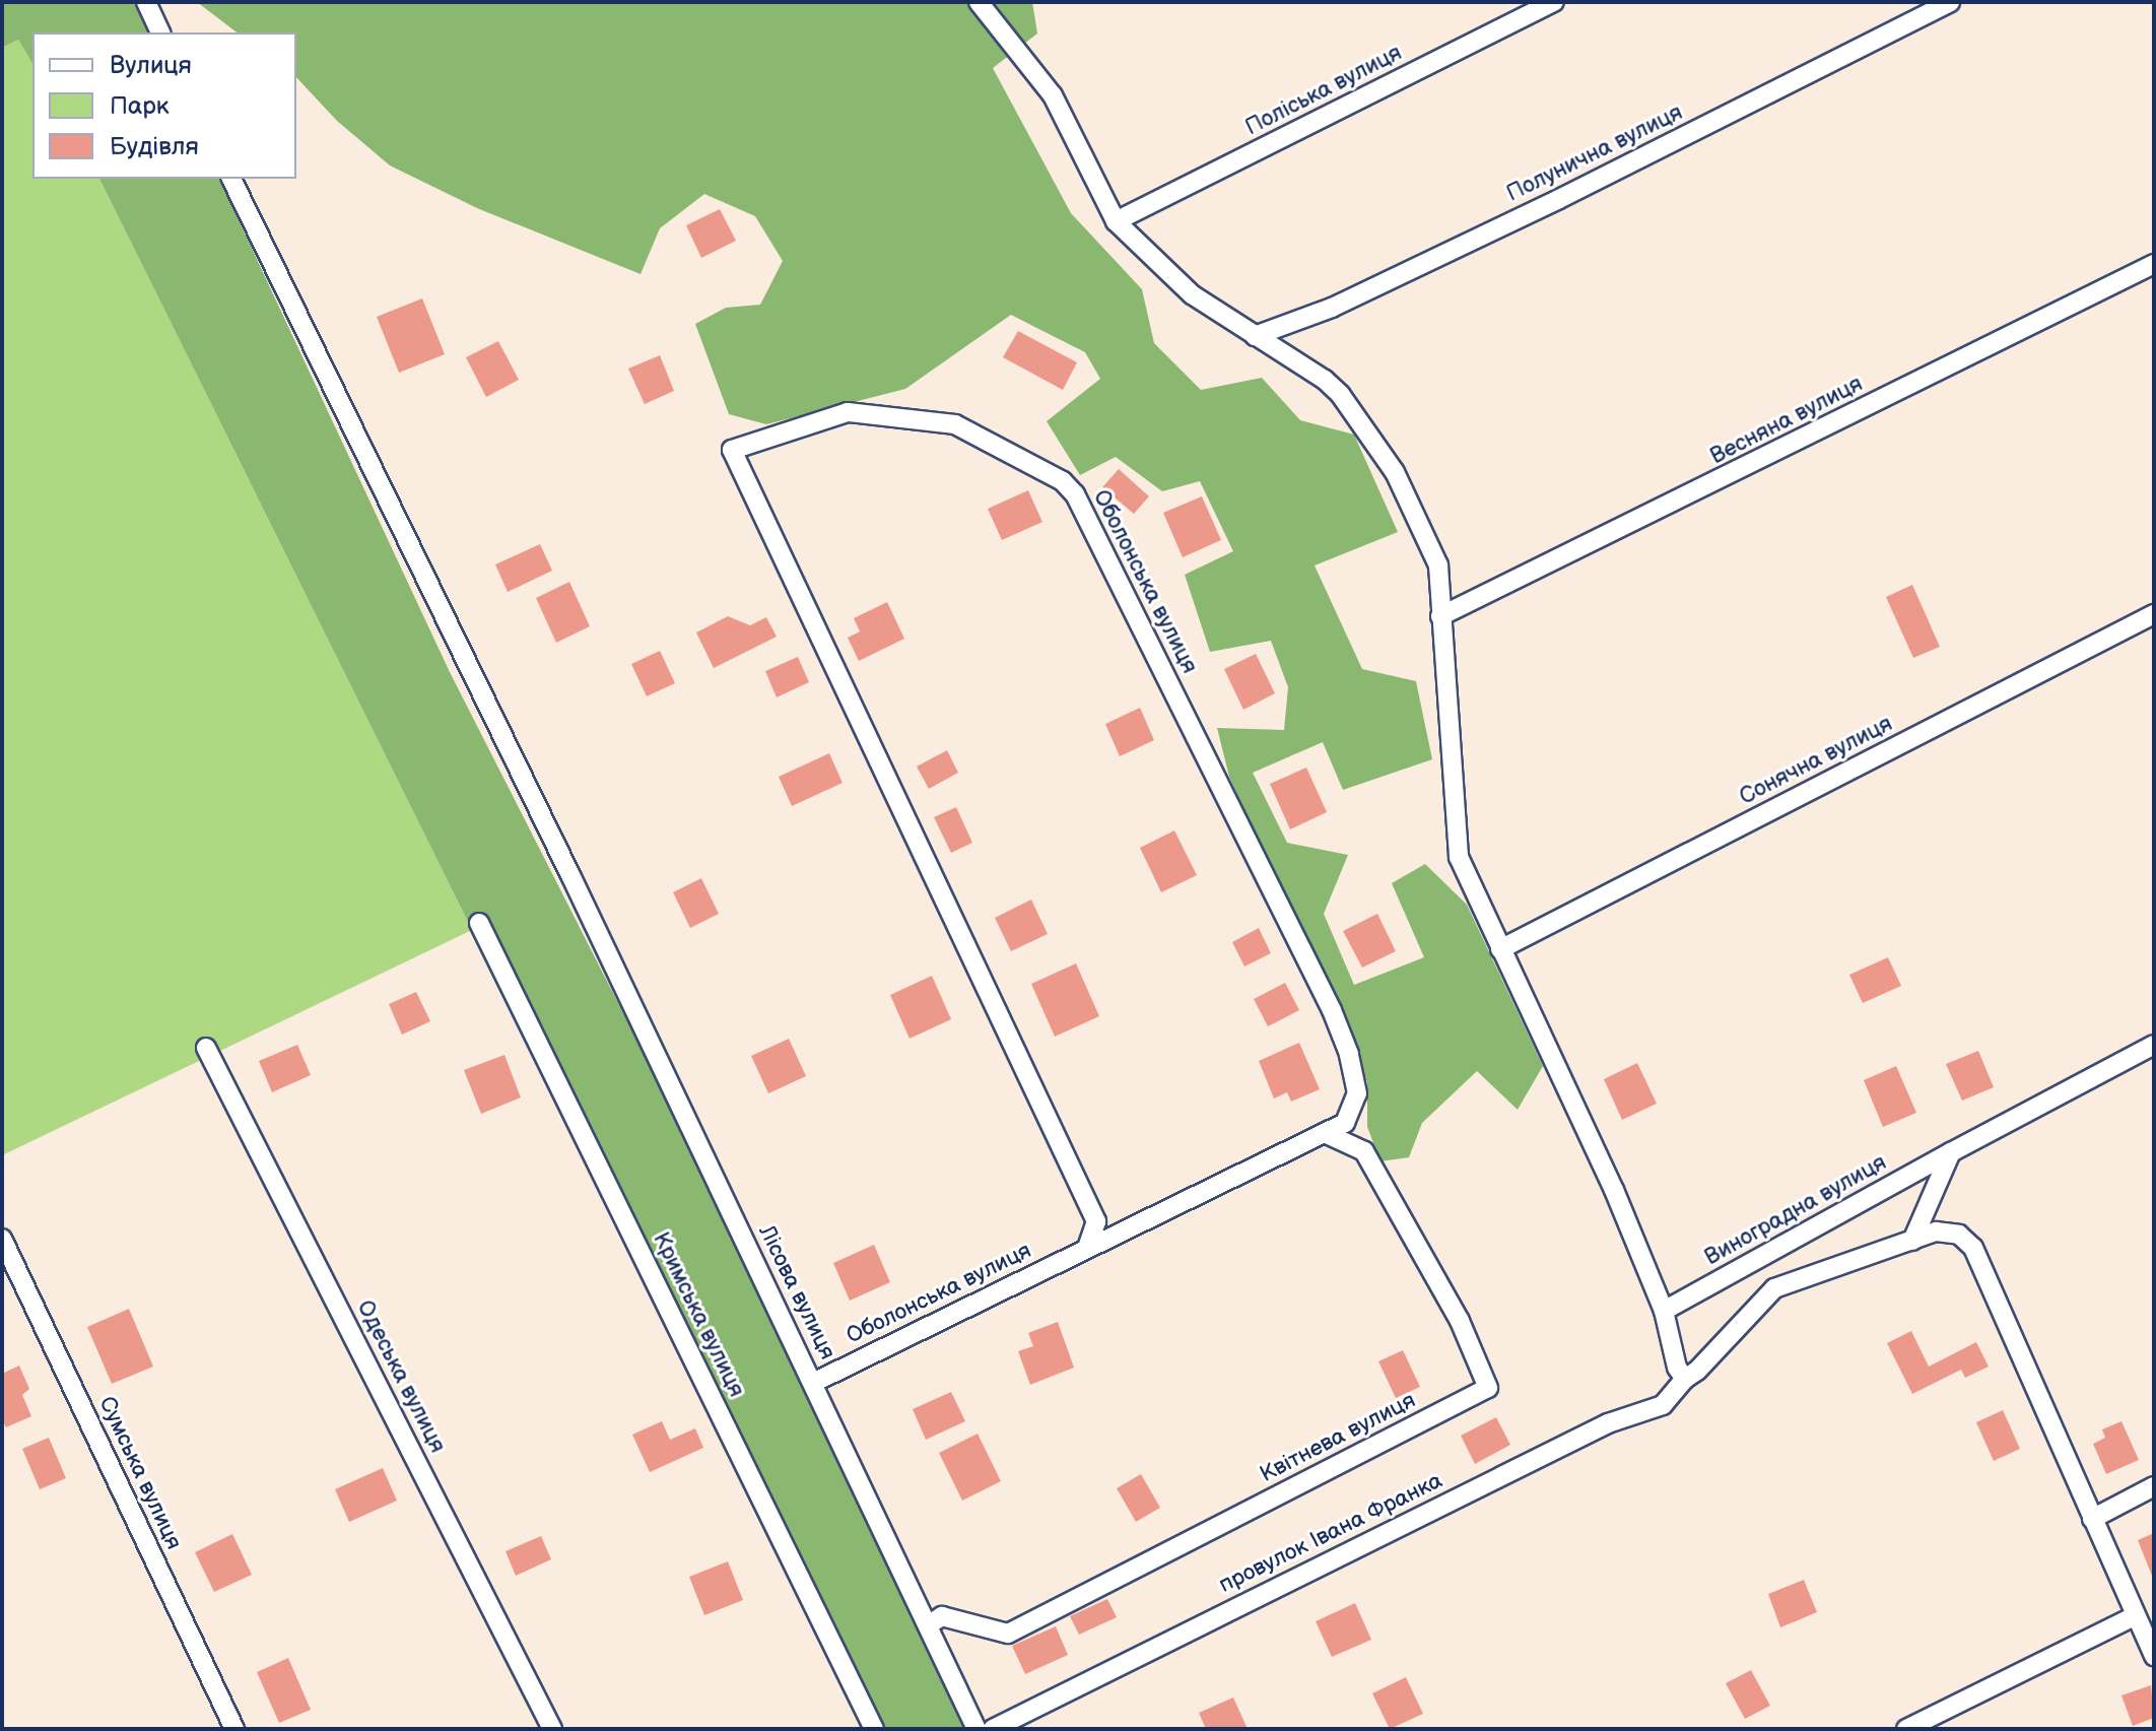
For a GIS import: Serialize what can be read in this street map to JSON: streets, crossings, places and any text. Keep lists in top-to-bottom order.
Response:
{
  "streets": {
    "street": [
      "Поліська вулиця",
      "Полунична вулиця",
      "Весняна вулиця",
      "Оболонська вулиця",
      "Сонячна вулиця",
      "Виноградна вулиця",
      "Лісова вулиця",
      "Кримська вулиця",
      "Одеська вулиця",
      "Квітнева вулиця",
      "Сумська вулиця",
      "провулок Івана Франка"
    ]
  },
  "crossings": [
    ["Оболонська вулиця", "Лісова вулиця"],
    ["Оболонська вулиця", "Квітнева вулиця"],
    ["Лісова вулиця", "Квітнева вулиця"]
  ],
  "legend": ["Вулиця", "Парк", "Будівля"]
}
